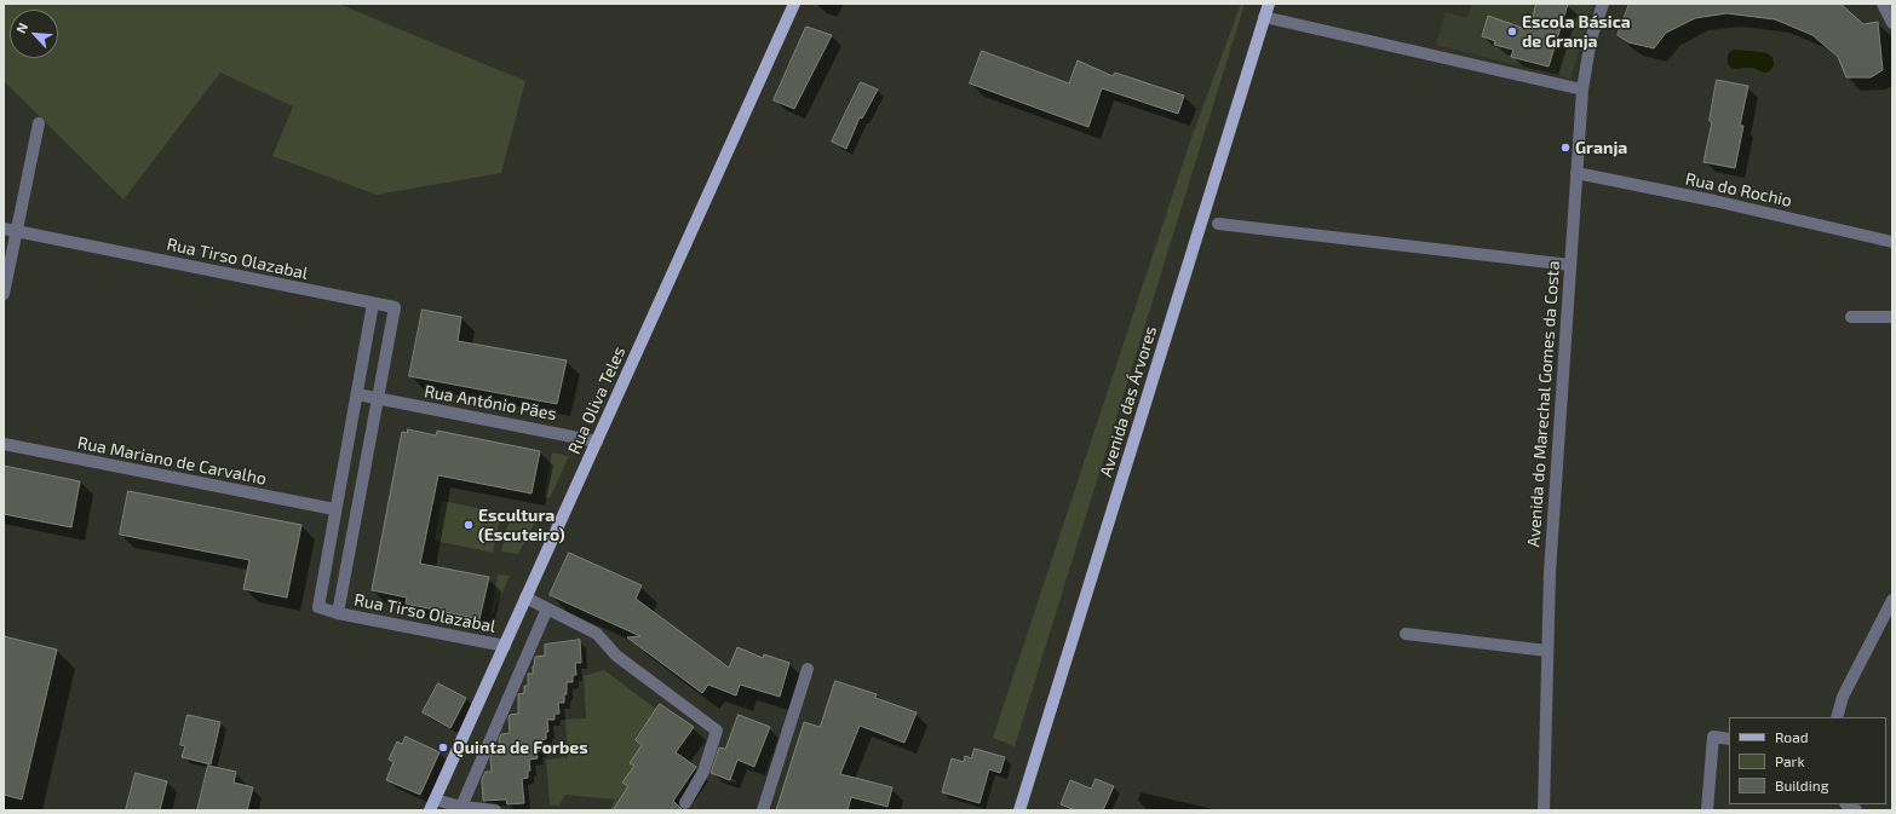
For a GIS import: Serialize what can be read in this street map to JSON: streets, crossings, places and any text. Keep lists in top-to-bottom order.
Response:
{
  "streets": {
    "main road": ["Rua Oliva Teles", "Avenida das Árvores"],
    "street": [
      "Rua do Rochio",
      "Rua Tirso Olazabal",
      "Rua António Pães",
      "Avenida do Marechal Gomes da Costa",
      "Rua Mariano de Carvalho"
    ]
  },
  "crossings": [
    ["Rua do Rochio", "Avenida do Marechal Gomes da Costa"],
    ["Rua Tirso Olazabal", "Rua Oliva Teles"],
    ["Rua Tirso Olazabal", "Rua António Pães"],
    ["Rua Tirso Olazabal", "Rua Mariano de Carvalho"],
    ["Rua Oliva Teles", "Rua António Pães"]
  ],
  "places": [
    "Escola Básica de Granja",
    "Granja",
    "Escultura (Escuteiro)",
    "Quinta de Forbes"
  ],
  "legend": ["Road", "Park", "Building"],
  "north": "top left"
}
